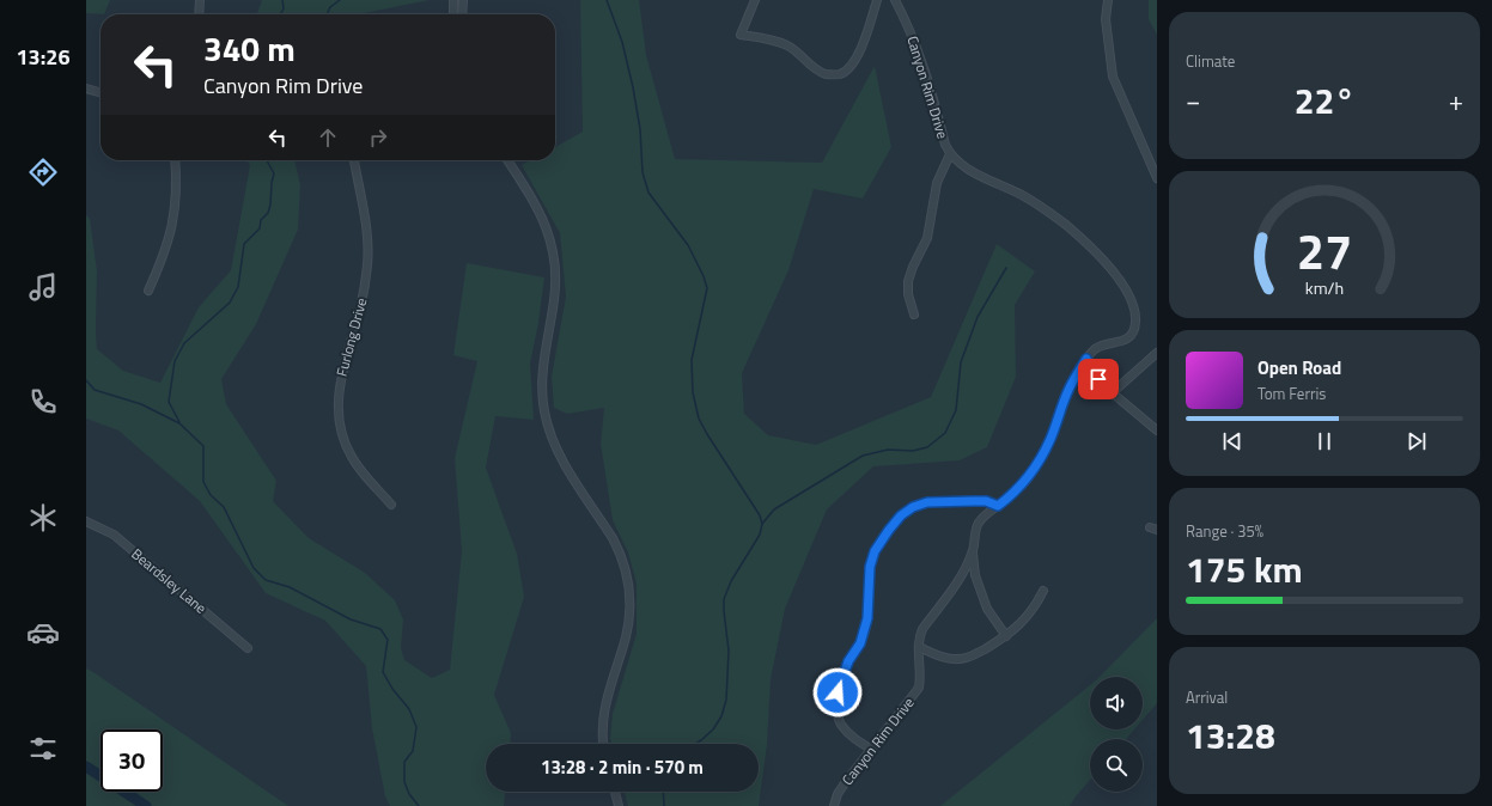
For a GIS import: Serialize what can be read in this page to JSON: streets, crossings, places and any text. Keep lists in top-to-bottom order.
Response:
{
  "streets": {
    "street": ["Canyon Rim Drive", "Furlong Drive", "Beardsley Lane"]
  },
  "page": {
    "tabs": "13:26",
    "tile": [
      "Climate",
      ["Range · 35%", "175 km"],
      ["Arrival", "13:28"]
    ],
    "turn": ["340 m", "Canyon Rim Drive"],
    "heat": ["−", "22°", "+"],
    "song": ["Open Road", "Tom Ferris"],
    "limit": "30",
    "trip": "13:28 · 2 min · 570 m",
    "gauge": ["27", "km/h"]
  }
}
